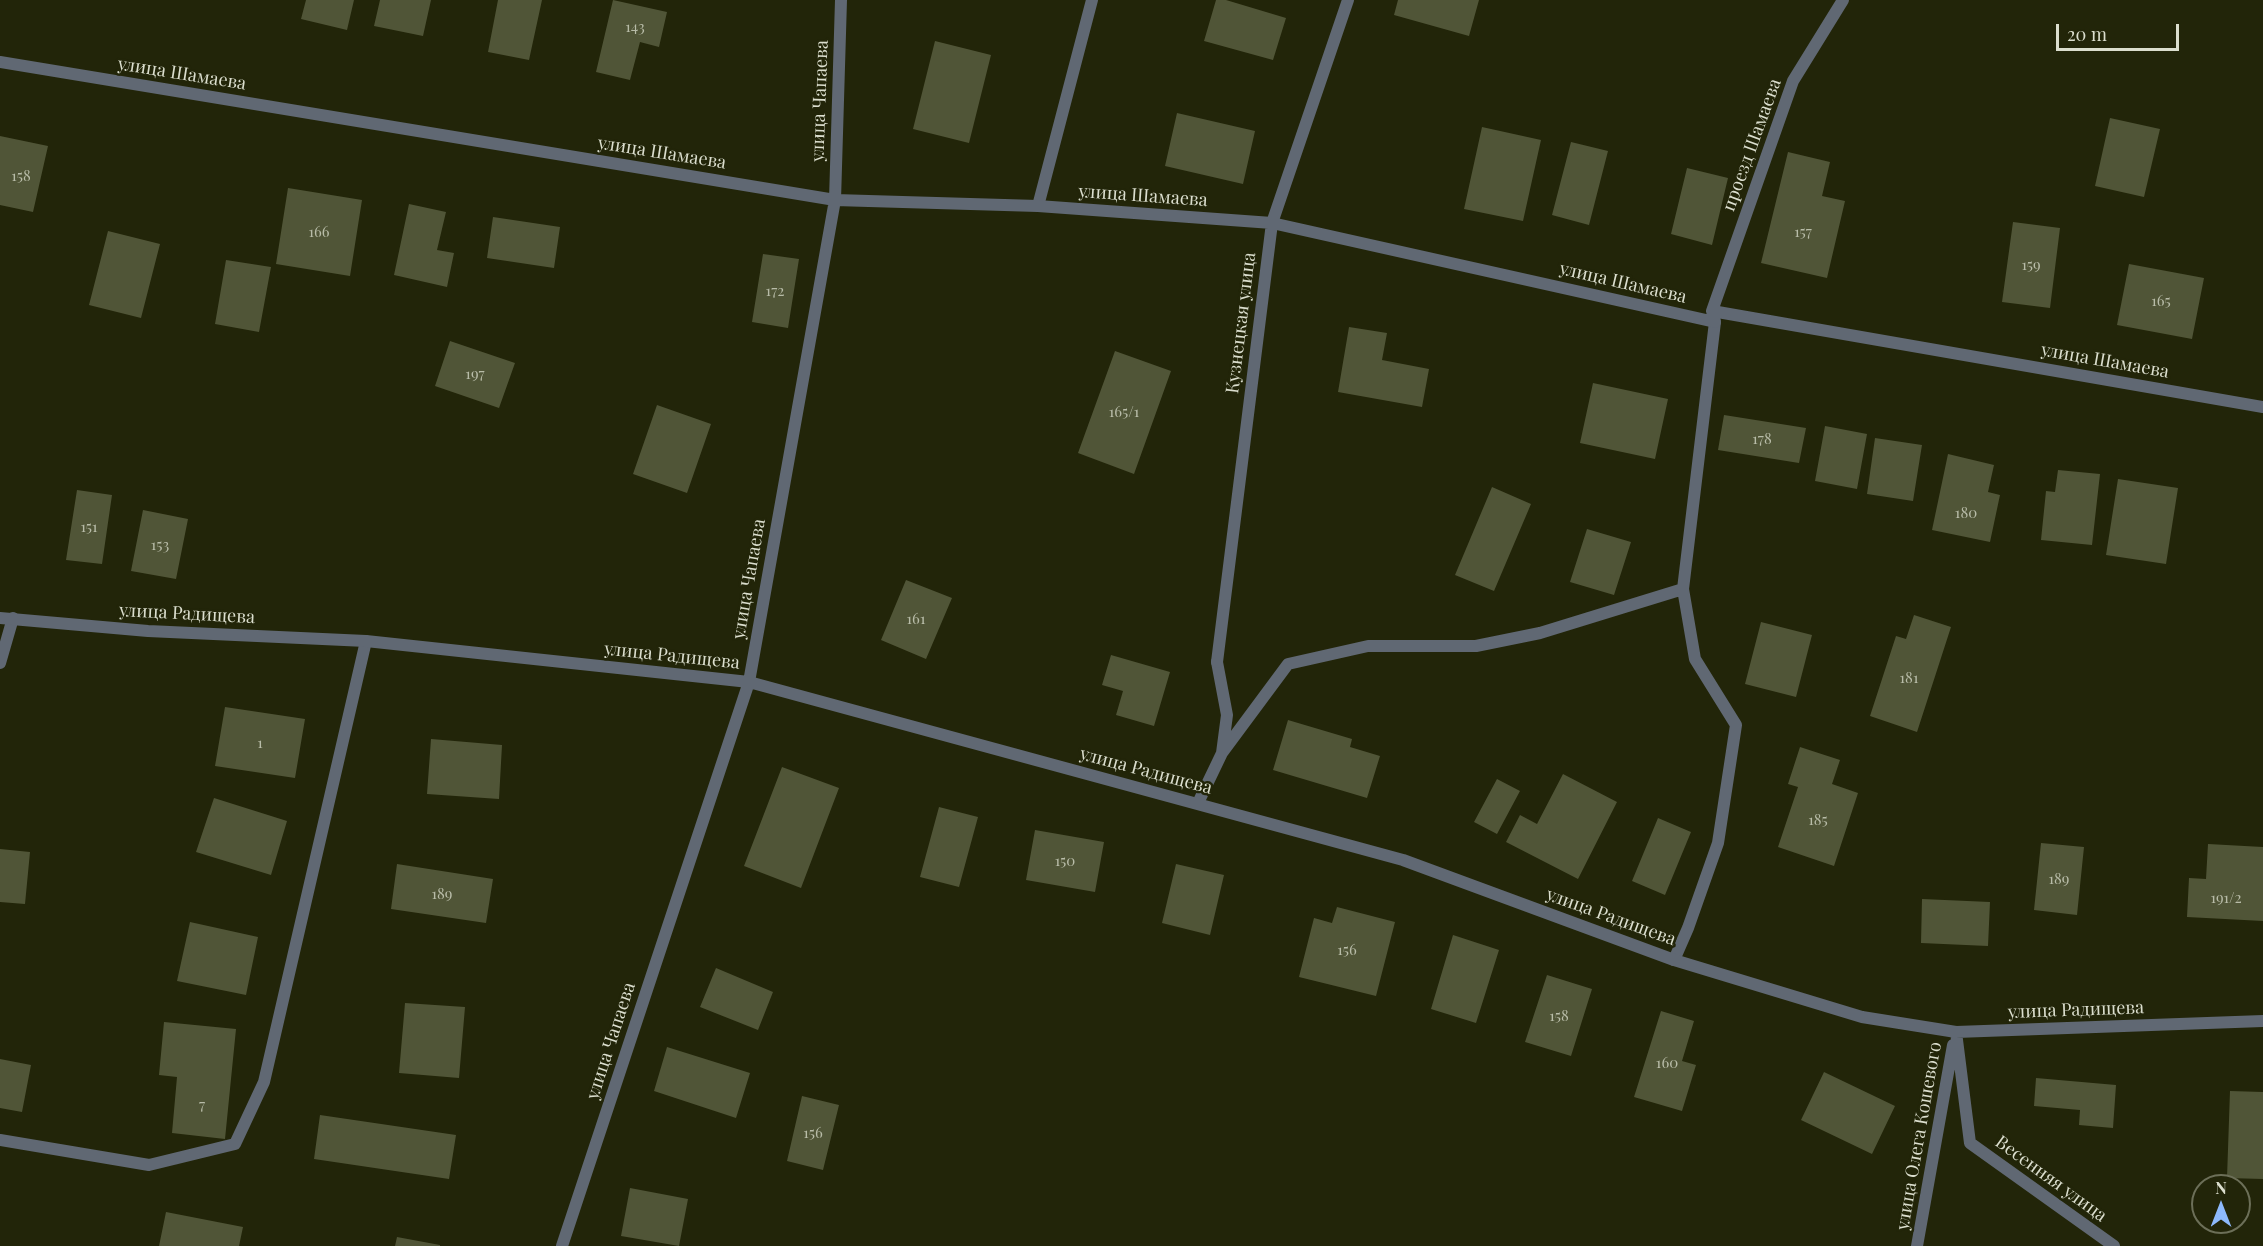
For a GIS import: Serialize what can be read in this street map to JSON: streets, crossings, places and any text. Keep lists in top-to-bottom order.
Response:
{
  "streets": {
    "street": [
      "улица Шамаева",
      "улица Чапаева",
      "проезд Шамаева",
      "Кузнецкая улица",
      "улица Радищева",
      "улица Олега Кошевого",
      "Весенняя улица"
    ]
  },
  "crossings": [
    ["улица Шамаева", "улица Чапаева"],
    ["улица Шамаева", "проезд Шамаева"],
    ["улица Шамаева", "Кузнецкая улица"],
    ["улица Чапаева", "улица Радищева"],
    ["проезд Шамаева", "улица Радищева"],
    ["улица Радищева", "улица Олега Кошевого"],
    ["улица Радищева", "Весенняя улица"],
    ["улица Олега Кошевого", "Весенняя улица"]
  ],
  "house_numbers": [
    "143",
    "158",
    "166",
    "157",
    "159",
    "172",
    "165",
    "197",
    "165/1",
    "178",
    "180",
    "151",
    "153",
    "161",
    "181",
    "1",
    "185",
    "150",
    "189",
    "189",
    "191/2",
    "156",
    "158",
    "160",
    "7",
    "156"
  ],
  "scale_bar": "20 m",
  "north": "top"
}
